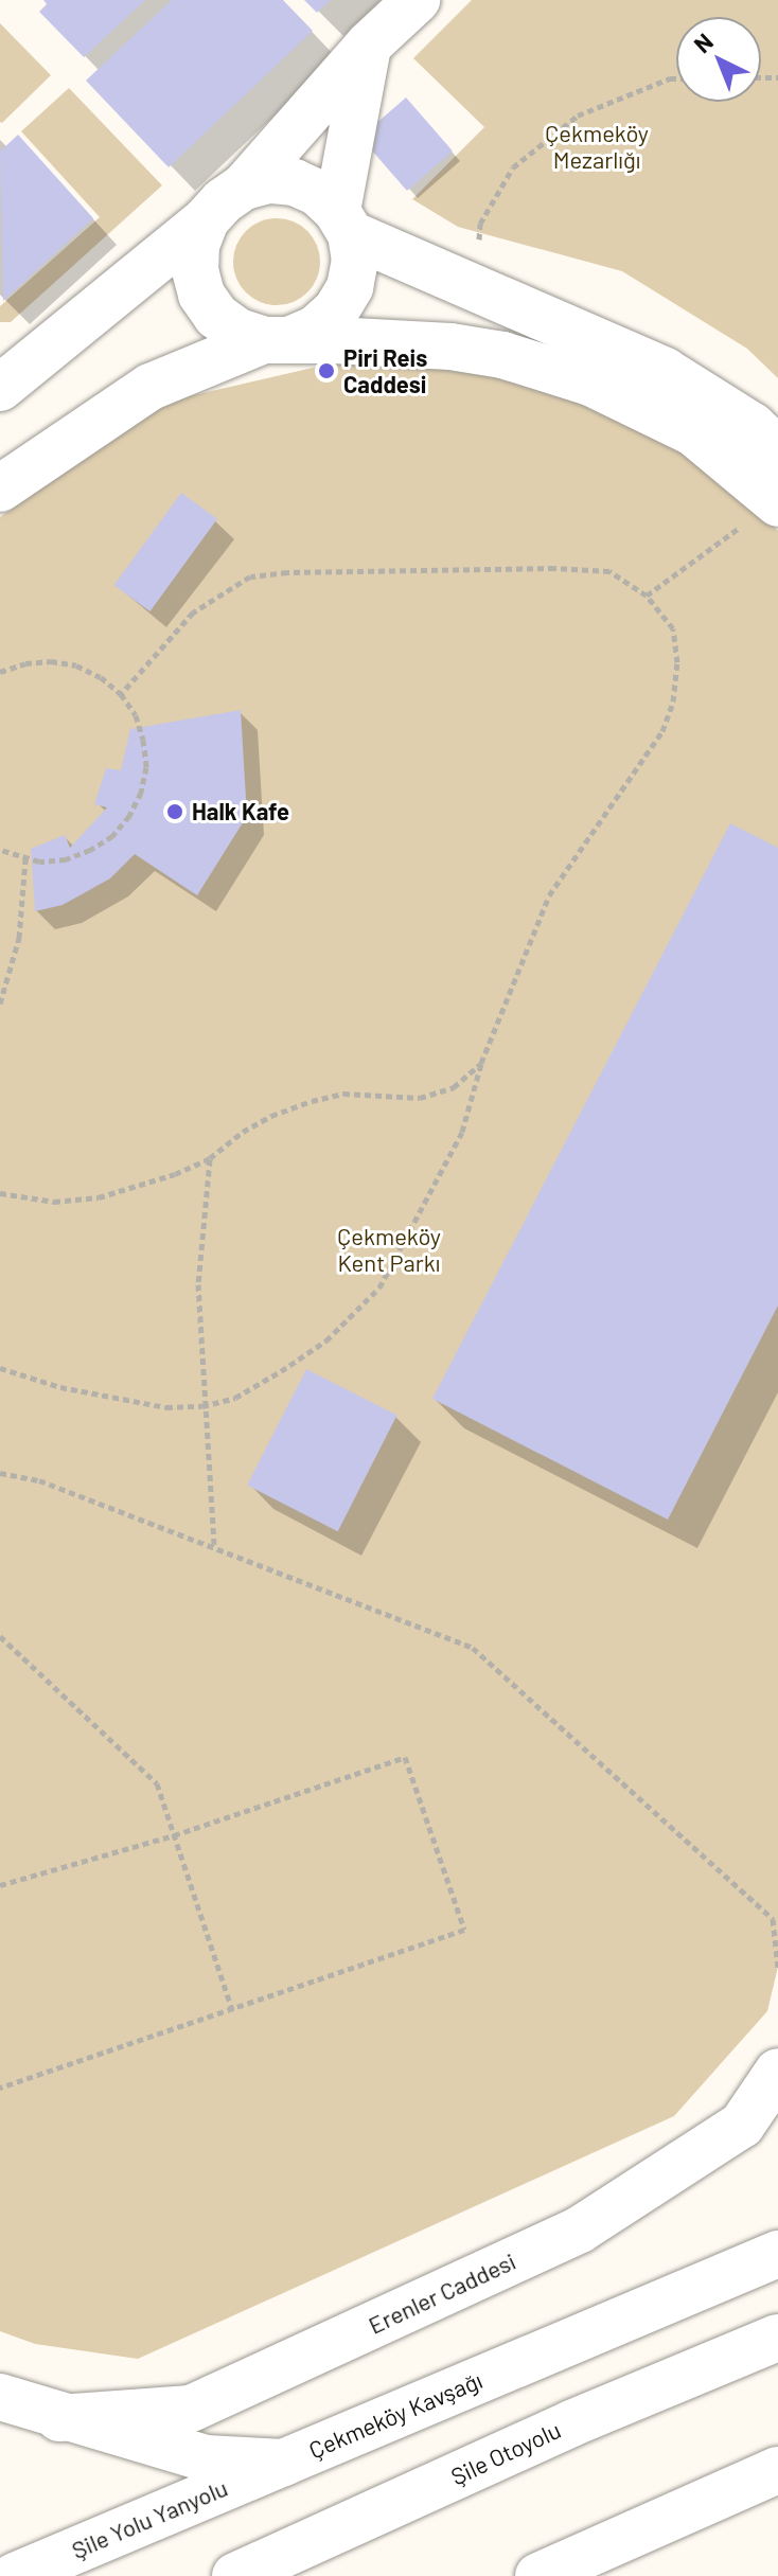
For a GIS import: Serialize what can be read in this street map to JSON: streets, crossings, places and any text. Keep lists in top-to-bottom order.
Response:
{
  "streets": {
    "main road": [
      "Erenler Caddesi",
      "Çekmeköy Kavşağı",
      "Şile Otoyolu",
      "Şile Yolu Yanyolu"
    ]
  },
  "crossings": [
    ["Erenler Caddesi", "Çekmeköy Kavşağı"],
    ["Çekmeköy Kavşağı", "Şile Yolu Yanyolu"]
  ],
  "parks": ["Çekmeköy Mezarlığı", "Çekmeköy Kent Parkı"],
  "places": ["Piri Reis Caddesi", "Halk Kafe"],
  "north": "top left"
}
